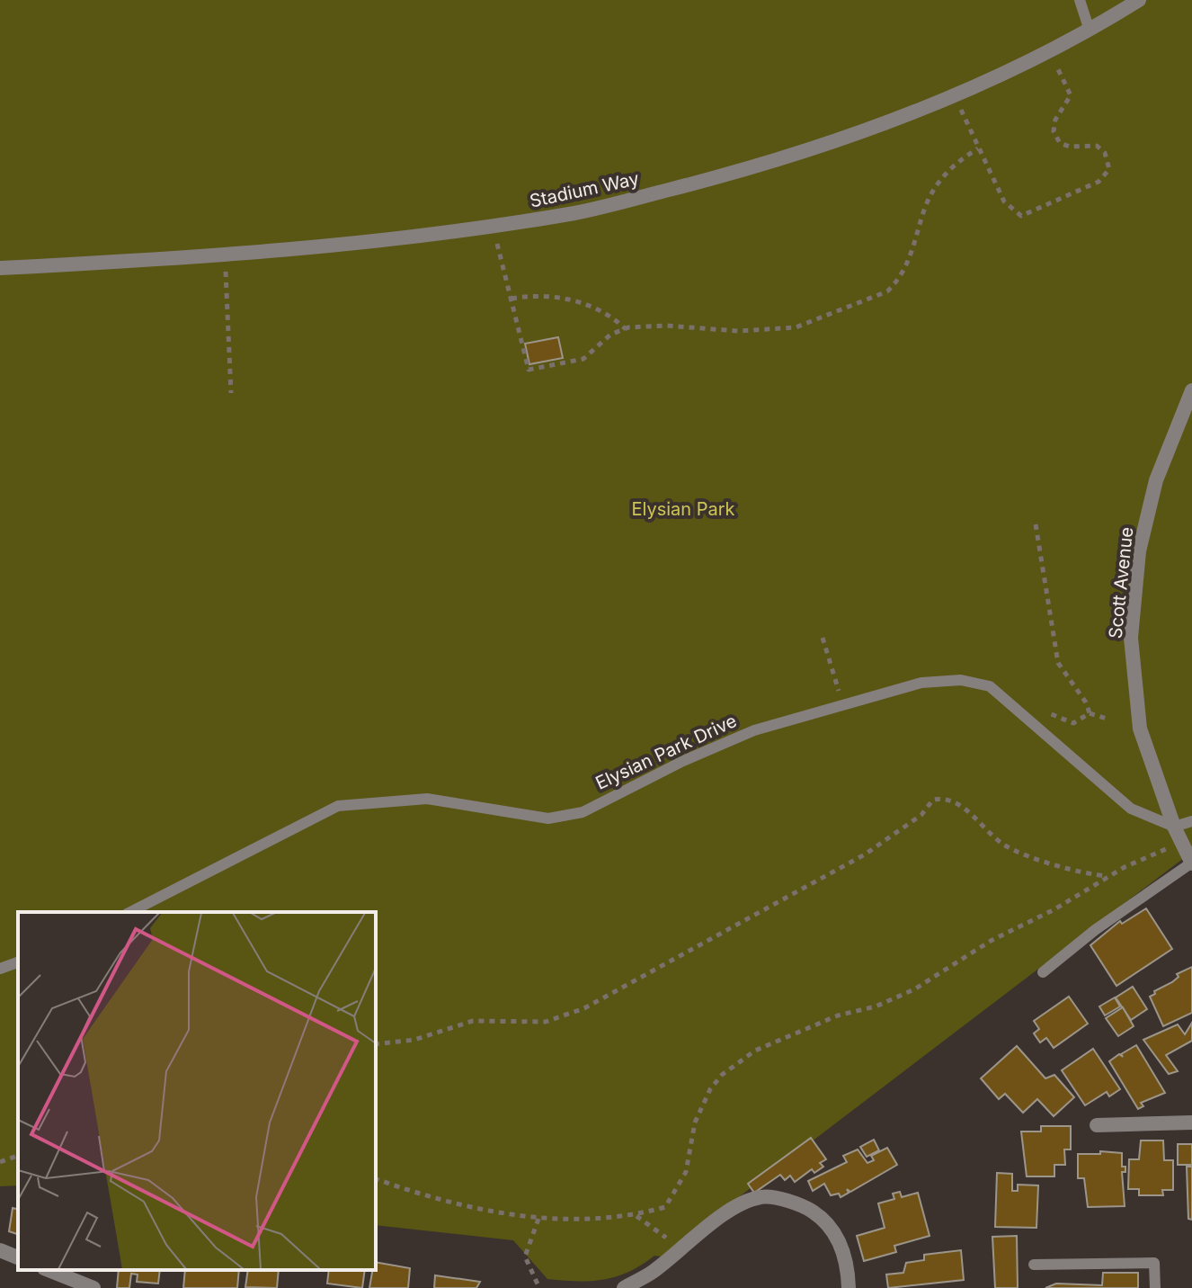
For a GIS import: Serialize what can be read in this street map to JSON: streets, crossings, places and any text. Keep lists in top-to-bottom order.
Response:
{
  "streets": {
    "street": ["Stadium Way", "Scott Avenue"],
    "lane": ["Elysian Park Drive"]
  },
  "crossings": [
    ["Scott Avenue", "Elysian Park Drive"]
  ],
  "parks": ["Elysian Park"]
}
